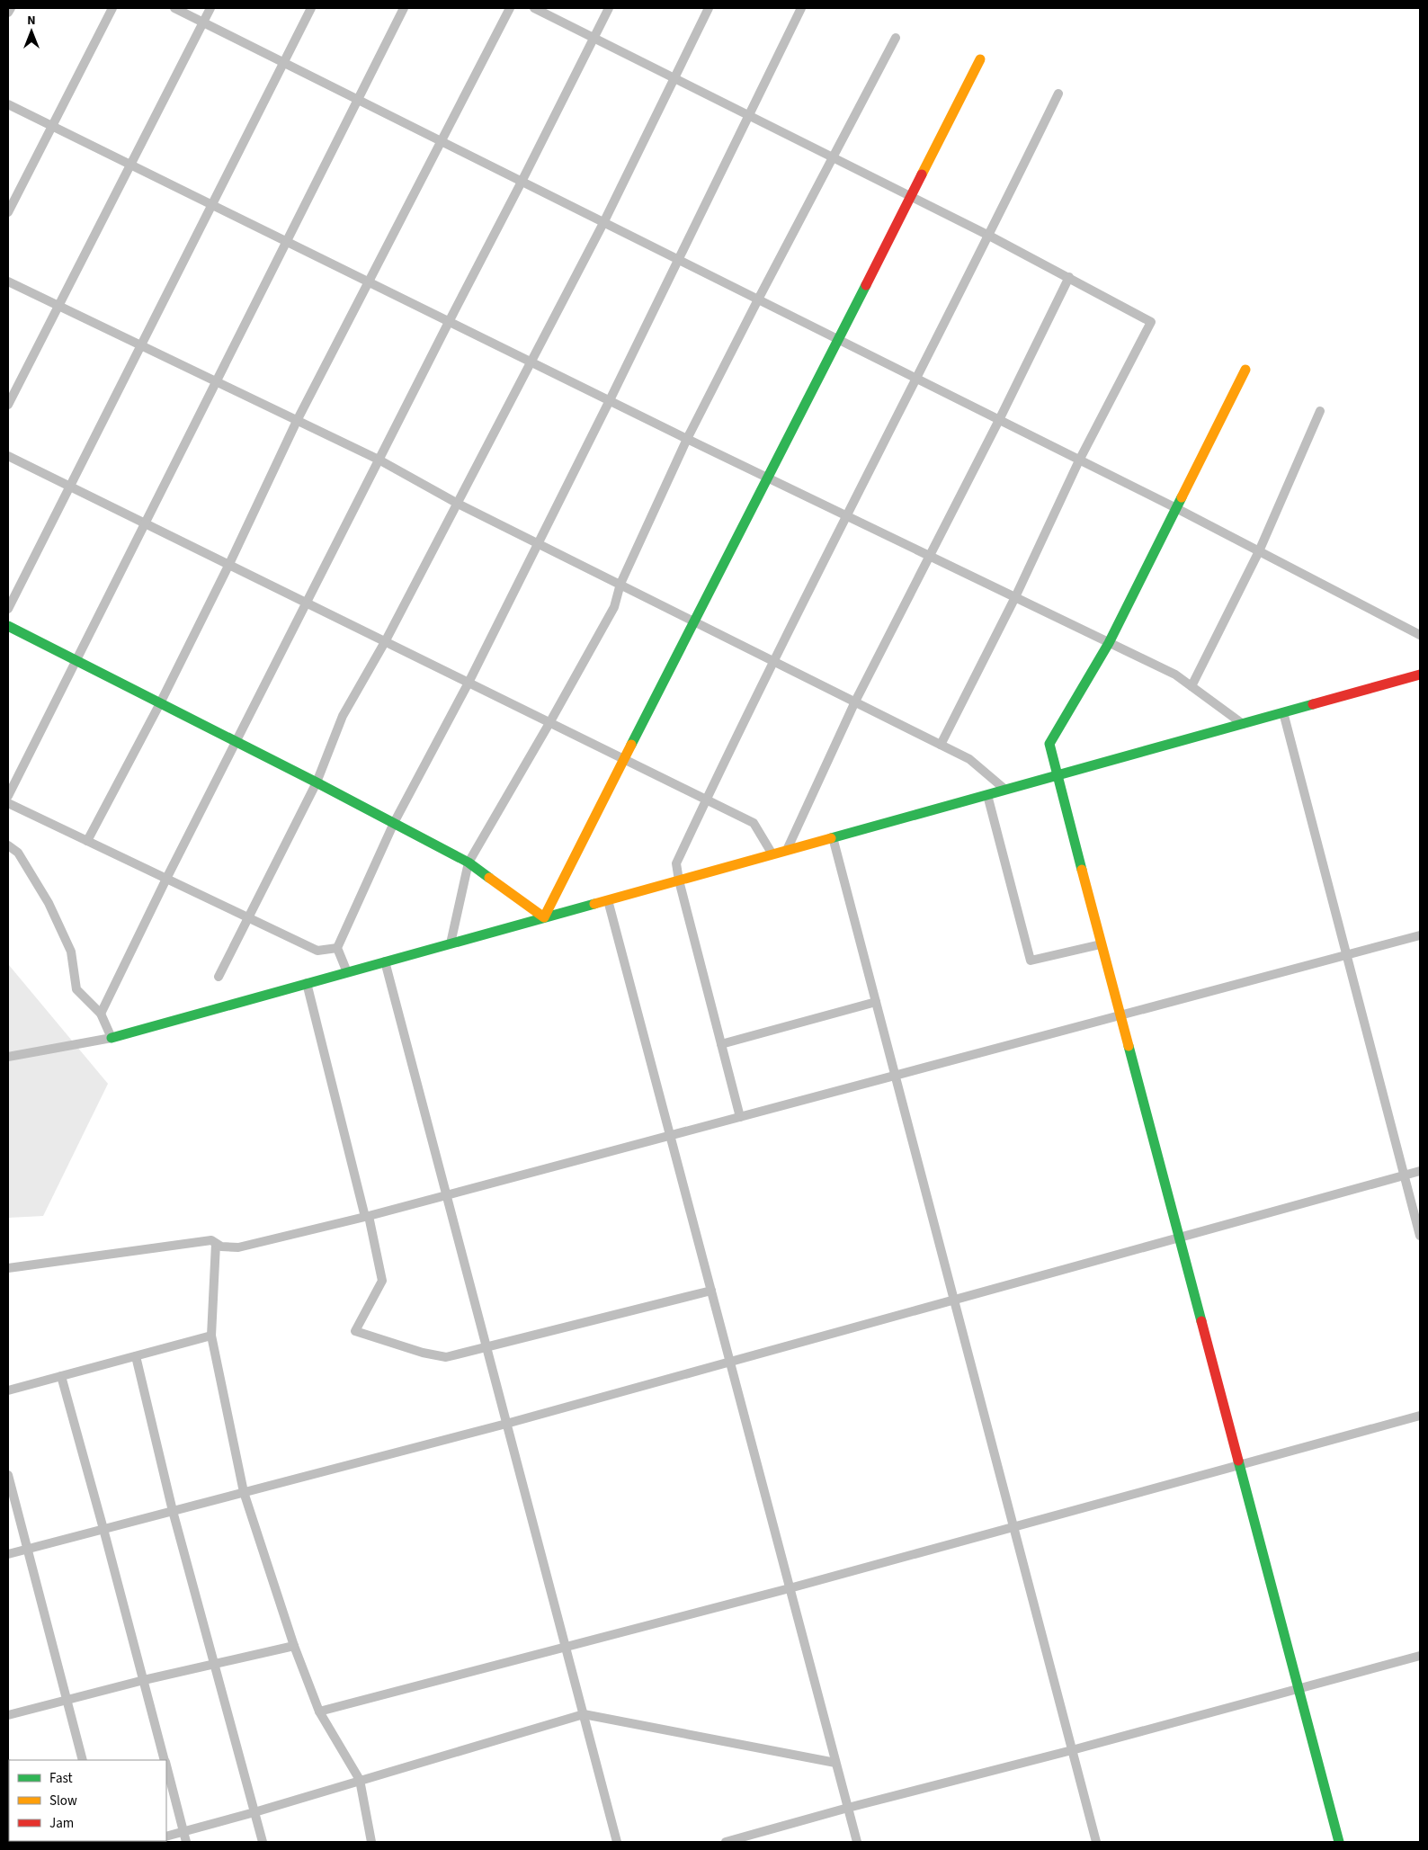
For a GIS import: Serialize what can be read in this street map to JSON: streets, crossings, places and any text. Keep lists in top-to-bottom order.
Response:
{
  "legend": ["Fast", "Slow", "Jam"],
  "north": "top"
}
